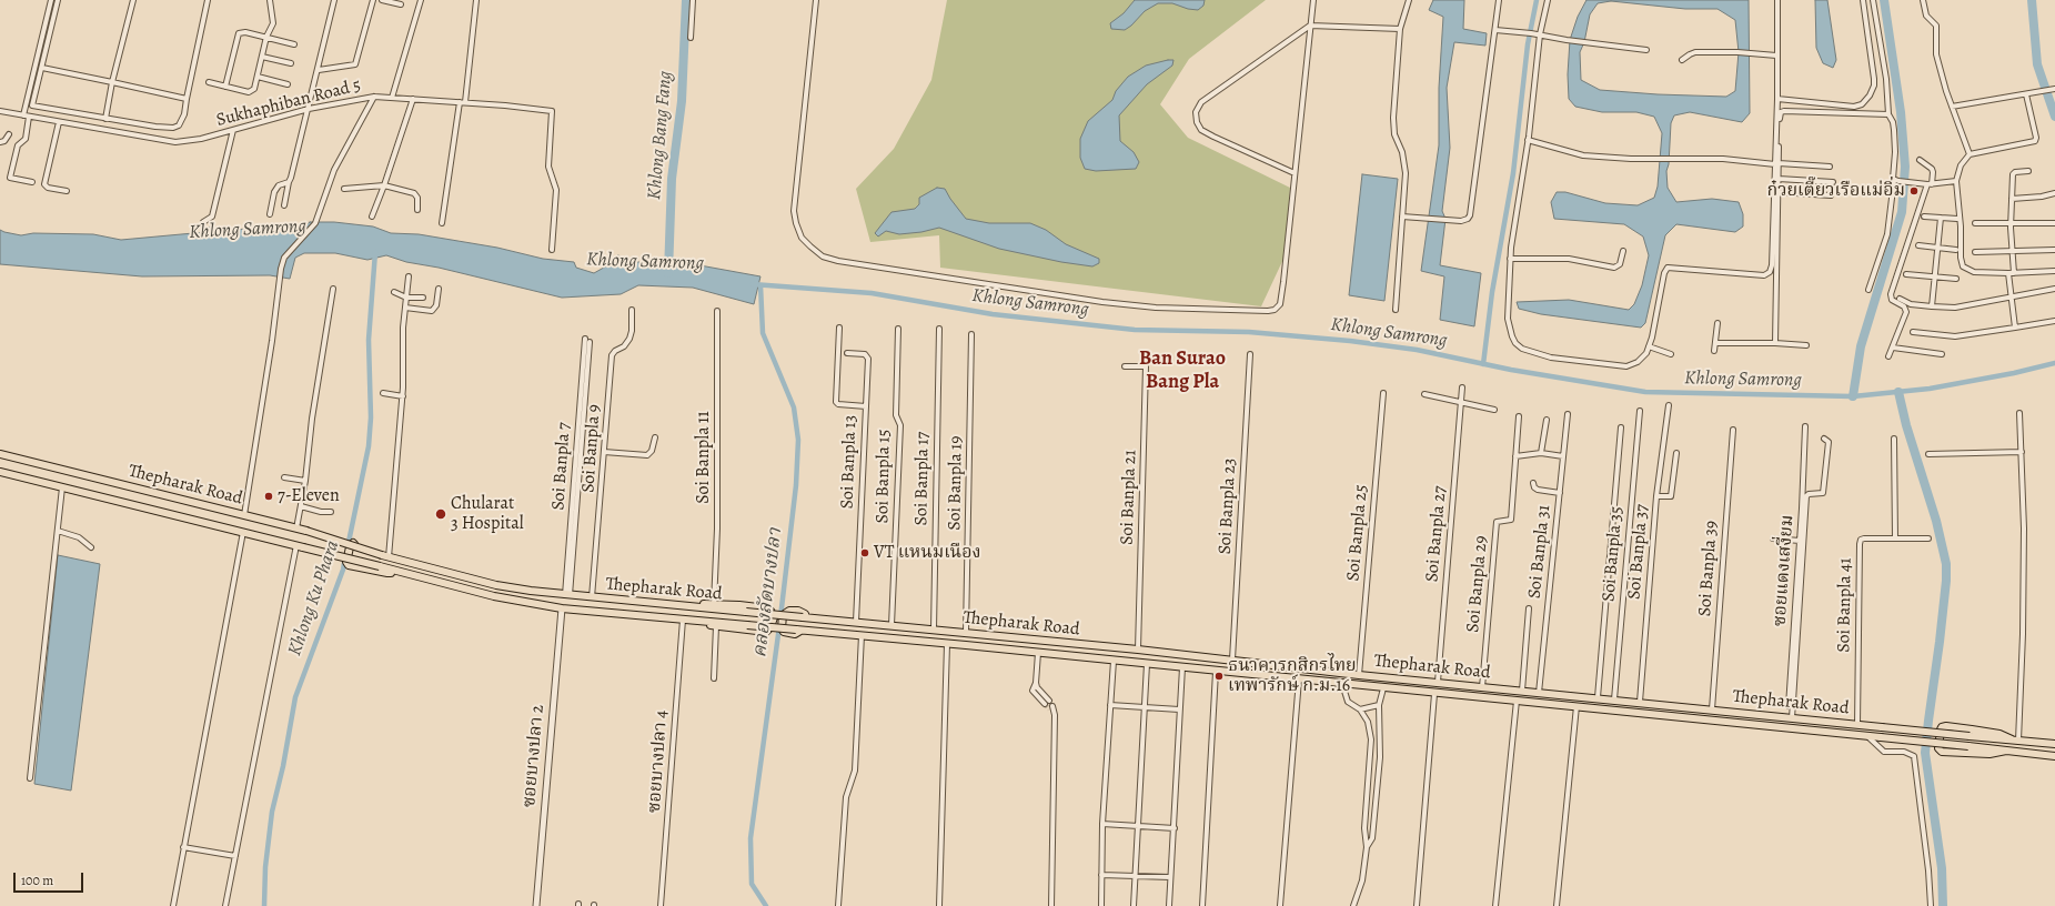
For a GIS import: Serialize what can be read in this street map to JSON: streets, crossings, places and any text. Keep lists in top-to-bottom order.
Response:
{
  "streets": {
    "main road": ["Thepharak Road"],
    "street": [
      "Sukhaphiban Road 5",
      "Soi Banpla 9",
      "Soi Banpla 11",
      "Soi Banpla 13",
      "Soi Banpla 7",
      "Soi Banpla 15",
      "Soi Banpla 17",
      "Soi Banpla 19",
      "Soi Banpla 21",
      "Soi Banpla 23",
      "Soi Banpla 25",
      "Soi Banpla 27",
      "Soi Banpla 31",
      "Soi Banpla 37",
      "Soi Banpla 35",
      "Soi Banpla 39",
      "ซอยแดงเสงี่ยม",
      "Soi Banpla 29",
      "Soi Banpla 41",
      "ซอยบางปลา 2",
      "ซอยบางปลา 4"
    ]
  },
  "crossings": [
    ["Soi Banpla 9", "Thepharak Road"],
    ["Soi Banpla 13", "Thepharak Road"],
    ["Soi Banpla 7", "Thepharak Road"],
    ["Soi Banpla 15", "Thepharak Road"],
    ["Soi Banpla 17", "Thepharak Road"],
    ["Soi Banpla 19", "Thepharak Road"],
    ["Thepharak Road", "Soi Banpla 21"],
    ["Thepharak Road", "Soi Banpla 23"],
    ["Thepharak Road", "Soi Banpla 25"],
    ["Thepharak Road", "Soi Banpla 27"],
    ["Thepharak Road", "Soi Banpla 31"],
    ["Thepharak Road", "Soi Banpla 37"],
    ["Thepharak Road", "Soi Banpla 35"],
    ["Thepharak Road", "Soi Banpla 39"],
    ["Thepharak Road", "ซอยแดงเสงี่ยม"],
    ["Thepharak Road", "Soi Banpla 29"],
    ["Thepharak Road", "Soi Banpla 41"],
    ["Thepharak Road", "ซอยบางปลา 2"],
    ["Thepharak Road", "ซอยบางปลา 4"]
  ],
  "districts": ["Ban Surao Bang Pla"],
  "water": [
    "Khlong Bang Fang",
    "Khlong Samrong",
    "คลองลัดบางปลา",
    "Khlong Ku Phara"
  ],
  "places": [
    "ก๋วยเตี๊ยวเรือแม่อิ่ม",
    "7-Eleven",
    "Chularat 3 Hospital",
    "VT แหนมเนือง",
    "ธนาคารกสิกรไทย เทพารักษ์ ก.ม.16"
  ],
  "scale_bar": "100 m"
}
